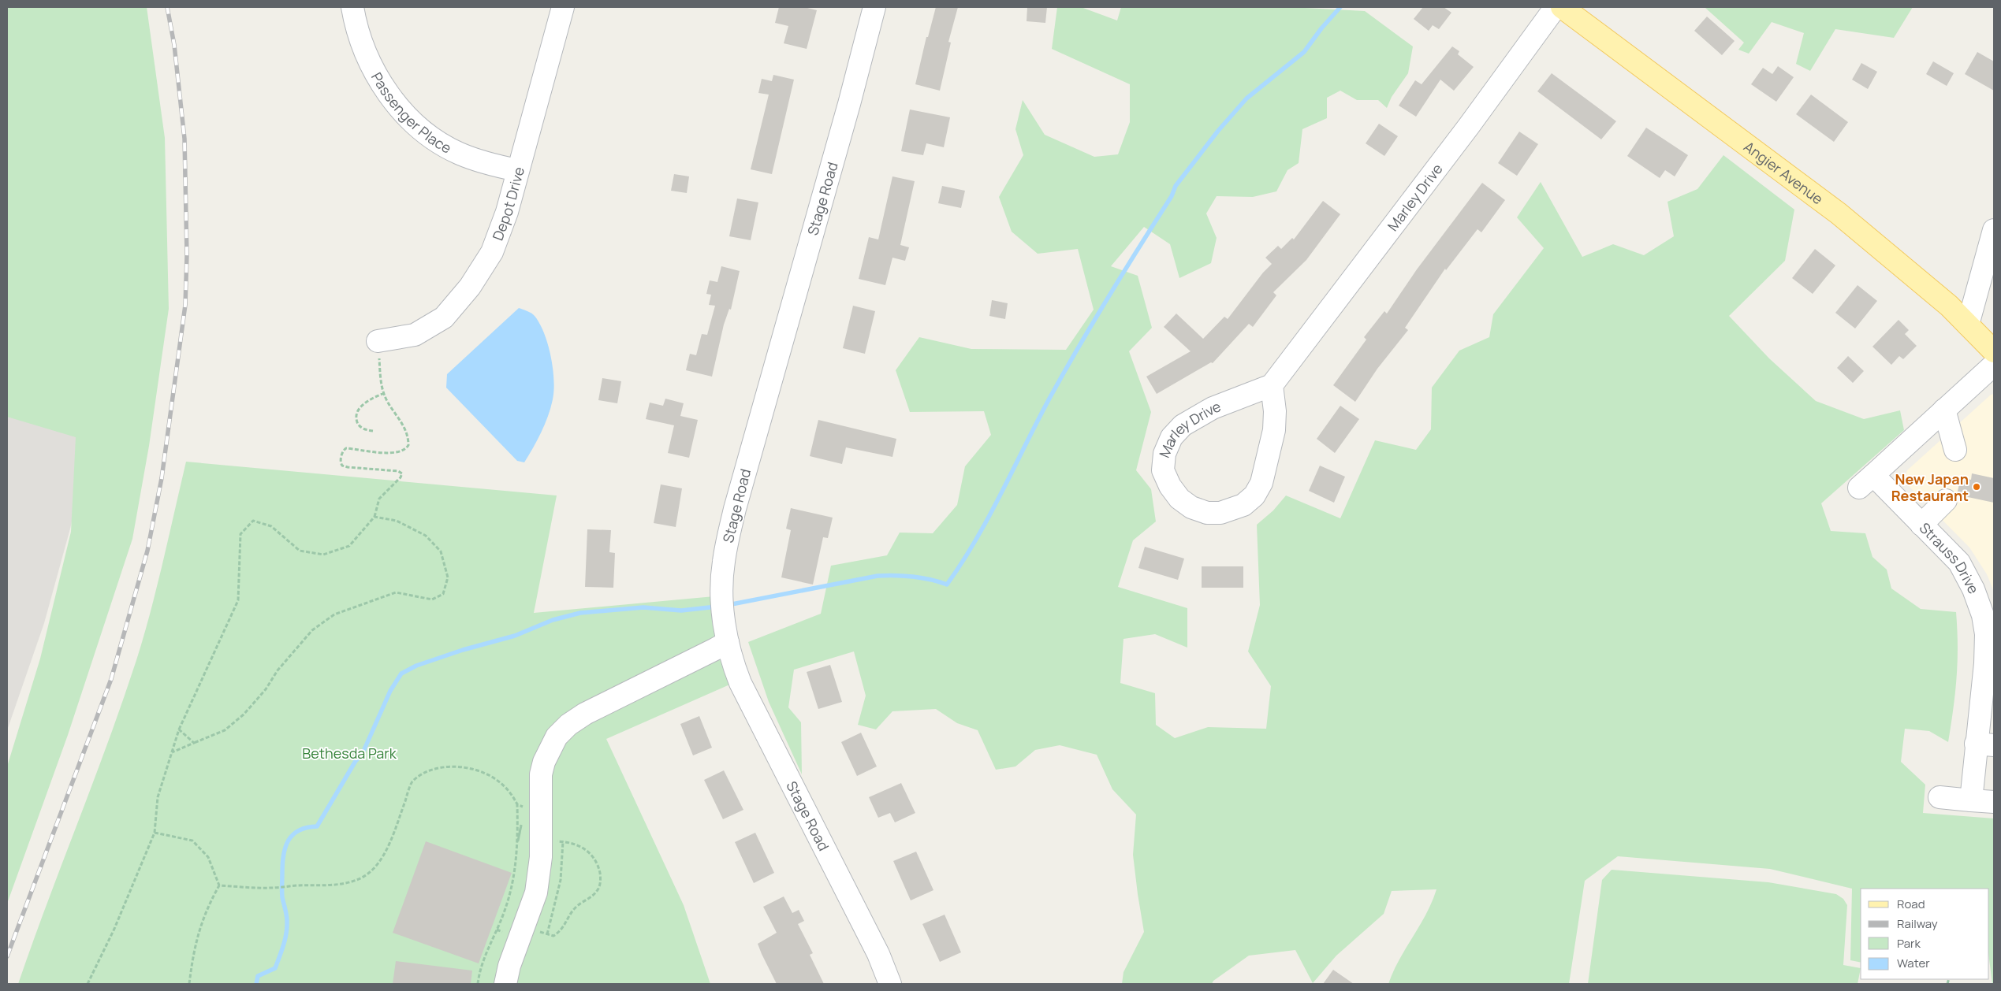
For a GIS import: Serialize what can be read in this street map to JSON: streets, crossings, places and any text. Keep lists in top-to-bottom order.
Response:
{
  "streets": {
    "main road": ["Angier Avenue"],
    "street": [
      "Passenger Place",
      "Marley Drive",
      "Stage Road",
      "Depot Drive",
      "Strauss Drive"
    ]
  },
  "crossings": [
    ["Passenger Place", "Depot Drive"]
  ],
  "parks": ["Bethesda Park"],
  "places": ["New Japan Restaurant"],
  "legend": [
    "Road",
    "Railway",
    "Park",
    "Water"
  ]
}
